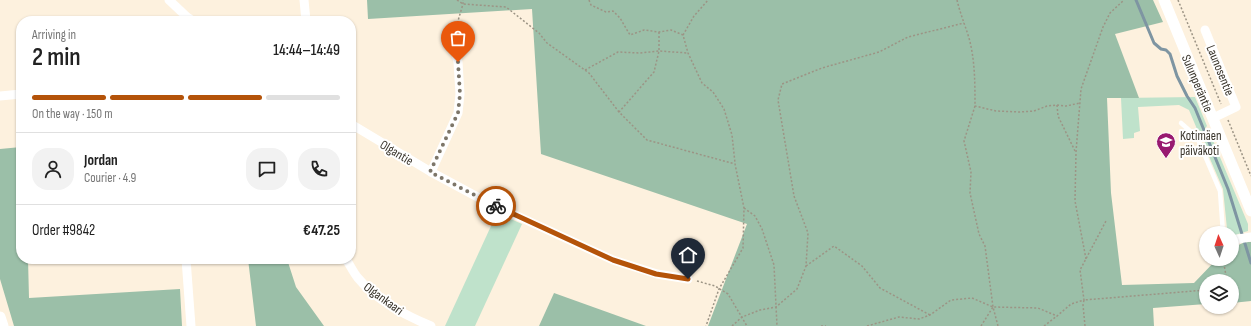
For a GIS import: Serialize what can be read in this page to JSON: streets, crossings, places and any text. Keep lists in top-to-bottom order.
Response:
{
  "streets": {
    "street": [
      "Launosentie",
      "Sulunperäntie",
      "Olgantie",
      "Olgankaari"
    ]
  },
  "crossings": [
    ["Launosentie", "Sulunperäntie"]
  ],
  "places": {
    "school or university": ["Kotimäen päiväkoti"]
  },
  "north": "top",
  "page": {
    "heading": ["2 min", "Arriving in", "14:44–14:49"],
    "panel": [
      "Jordan",
      "Courier · 4.9",
      "Order #9842",
      "€47.25"
    ],
    "bar": "On the way · 150 m"
  }
}
